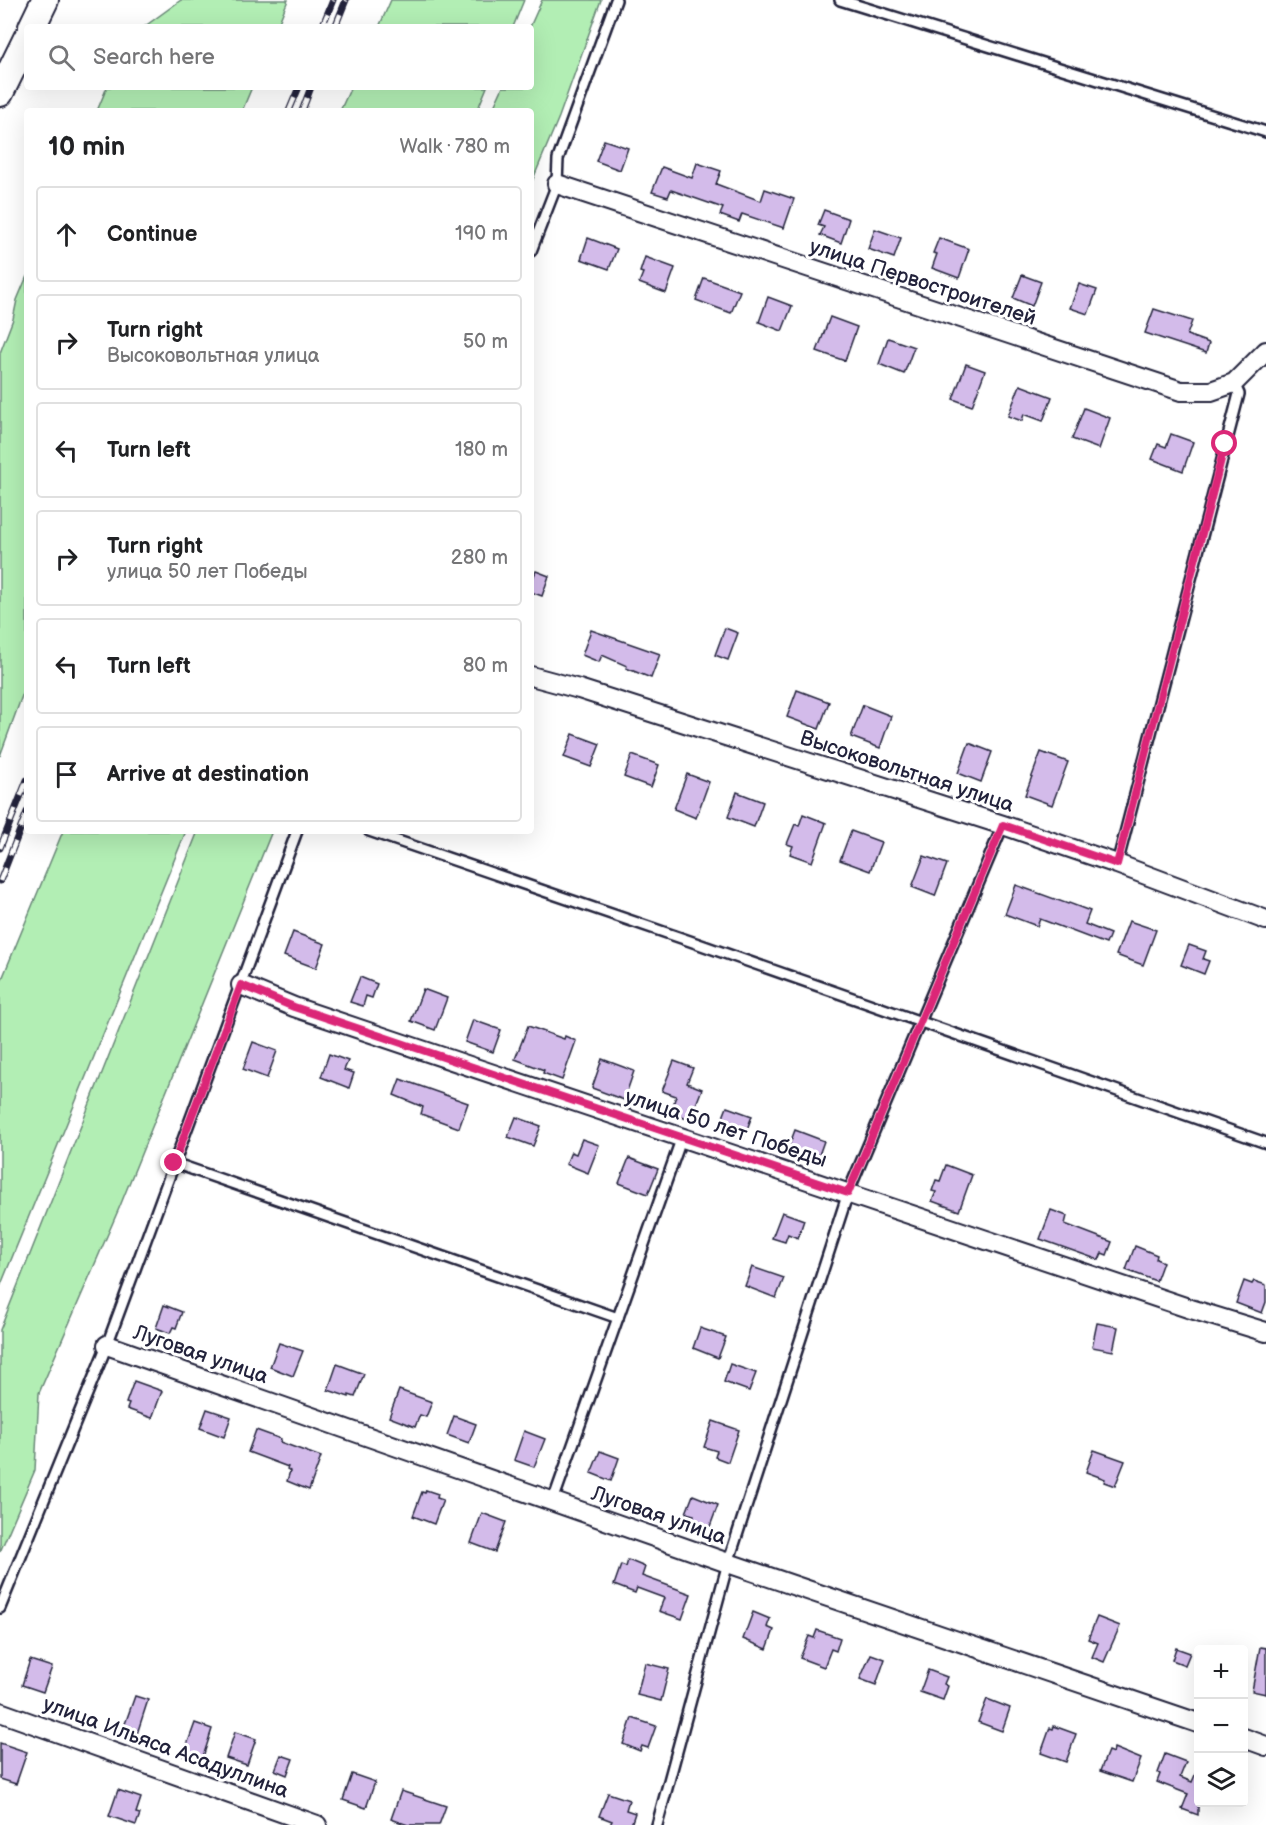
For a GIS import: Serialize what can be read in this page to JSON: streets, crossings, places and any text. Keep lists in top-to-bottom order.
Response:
{
  "streets": {
    "street": [
      "улица Первостроителей",
      "Высоковольтная улица",
      "улица 50 лет Победы",
      "Луговая улица",
      "улица Ильяса Асадуллина"
    ]
  },
  "page": {
    "search": "Search here",
    "heading": ["10 min", "Walk · 780 m"],
    "list": [
      ["Continue", "190 m"],
      ["Turn right", "Высоковольтная улица", "50 m"],
      ["Turn left", "180 m"],
      ["Turn right", "улица 50 лет Победы", "280 m"],
      ["Turn left", "80 m"],
      "Arrive at destination"
    ],
    "map_buttons": ["+", "−"]
  }
}
